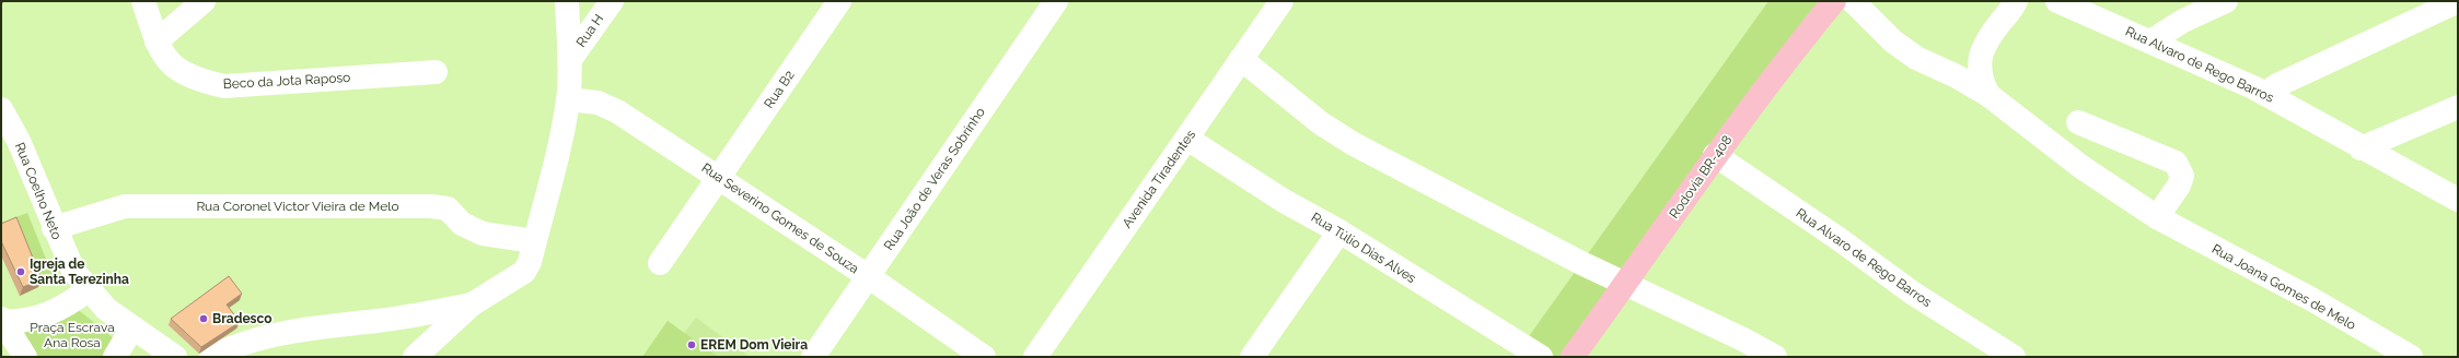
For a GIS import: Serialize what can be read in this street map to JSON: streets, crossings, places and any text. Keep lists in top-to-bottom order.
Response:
{
  "streets": {
    "main road": ["Rodovia BR-408"],
    "street": [
      "Rua H",
      "Rua Alvaro de Rego Barros",
      "Beco da Jota Raposo",
      "Rua B2",
      "Rua João de Veras Sobrinho",
      "Avenida Tiradentes",
      "Rua Coelho Neto",
      "Rua Coronel Victor Vieira de Melo",
      "Rua Severino Gomes de Souza",
      "Rua Túlio Dias Alves",
      "Rua Joana Gomes de Melo"
    ]
  },
  "crossings": [
    ["Rua Alvaro de Rego Barros", "Rodovia BR-408"],
    ["Rua B2", "Rua Severino Gomes de Souza"],
    ["Rua João de Veras Sobrinho", "Rua Severino Gomes de Souza"],
    ["Avenida Tiradentes", "Rua Túlio Dias Alves"],
    ["Rua Coelho Neto", "Rua Coronel Victor Vieira de Melo"]
  ],
  "parks": ["Praça Escrava Ana Rosa"],
  "places": ["Igreja de Santa Terezinha", "Bradesco", "EREM Dom Vieira"]
}
